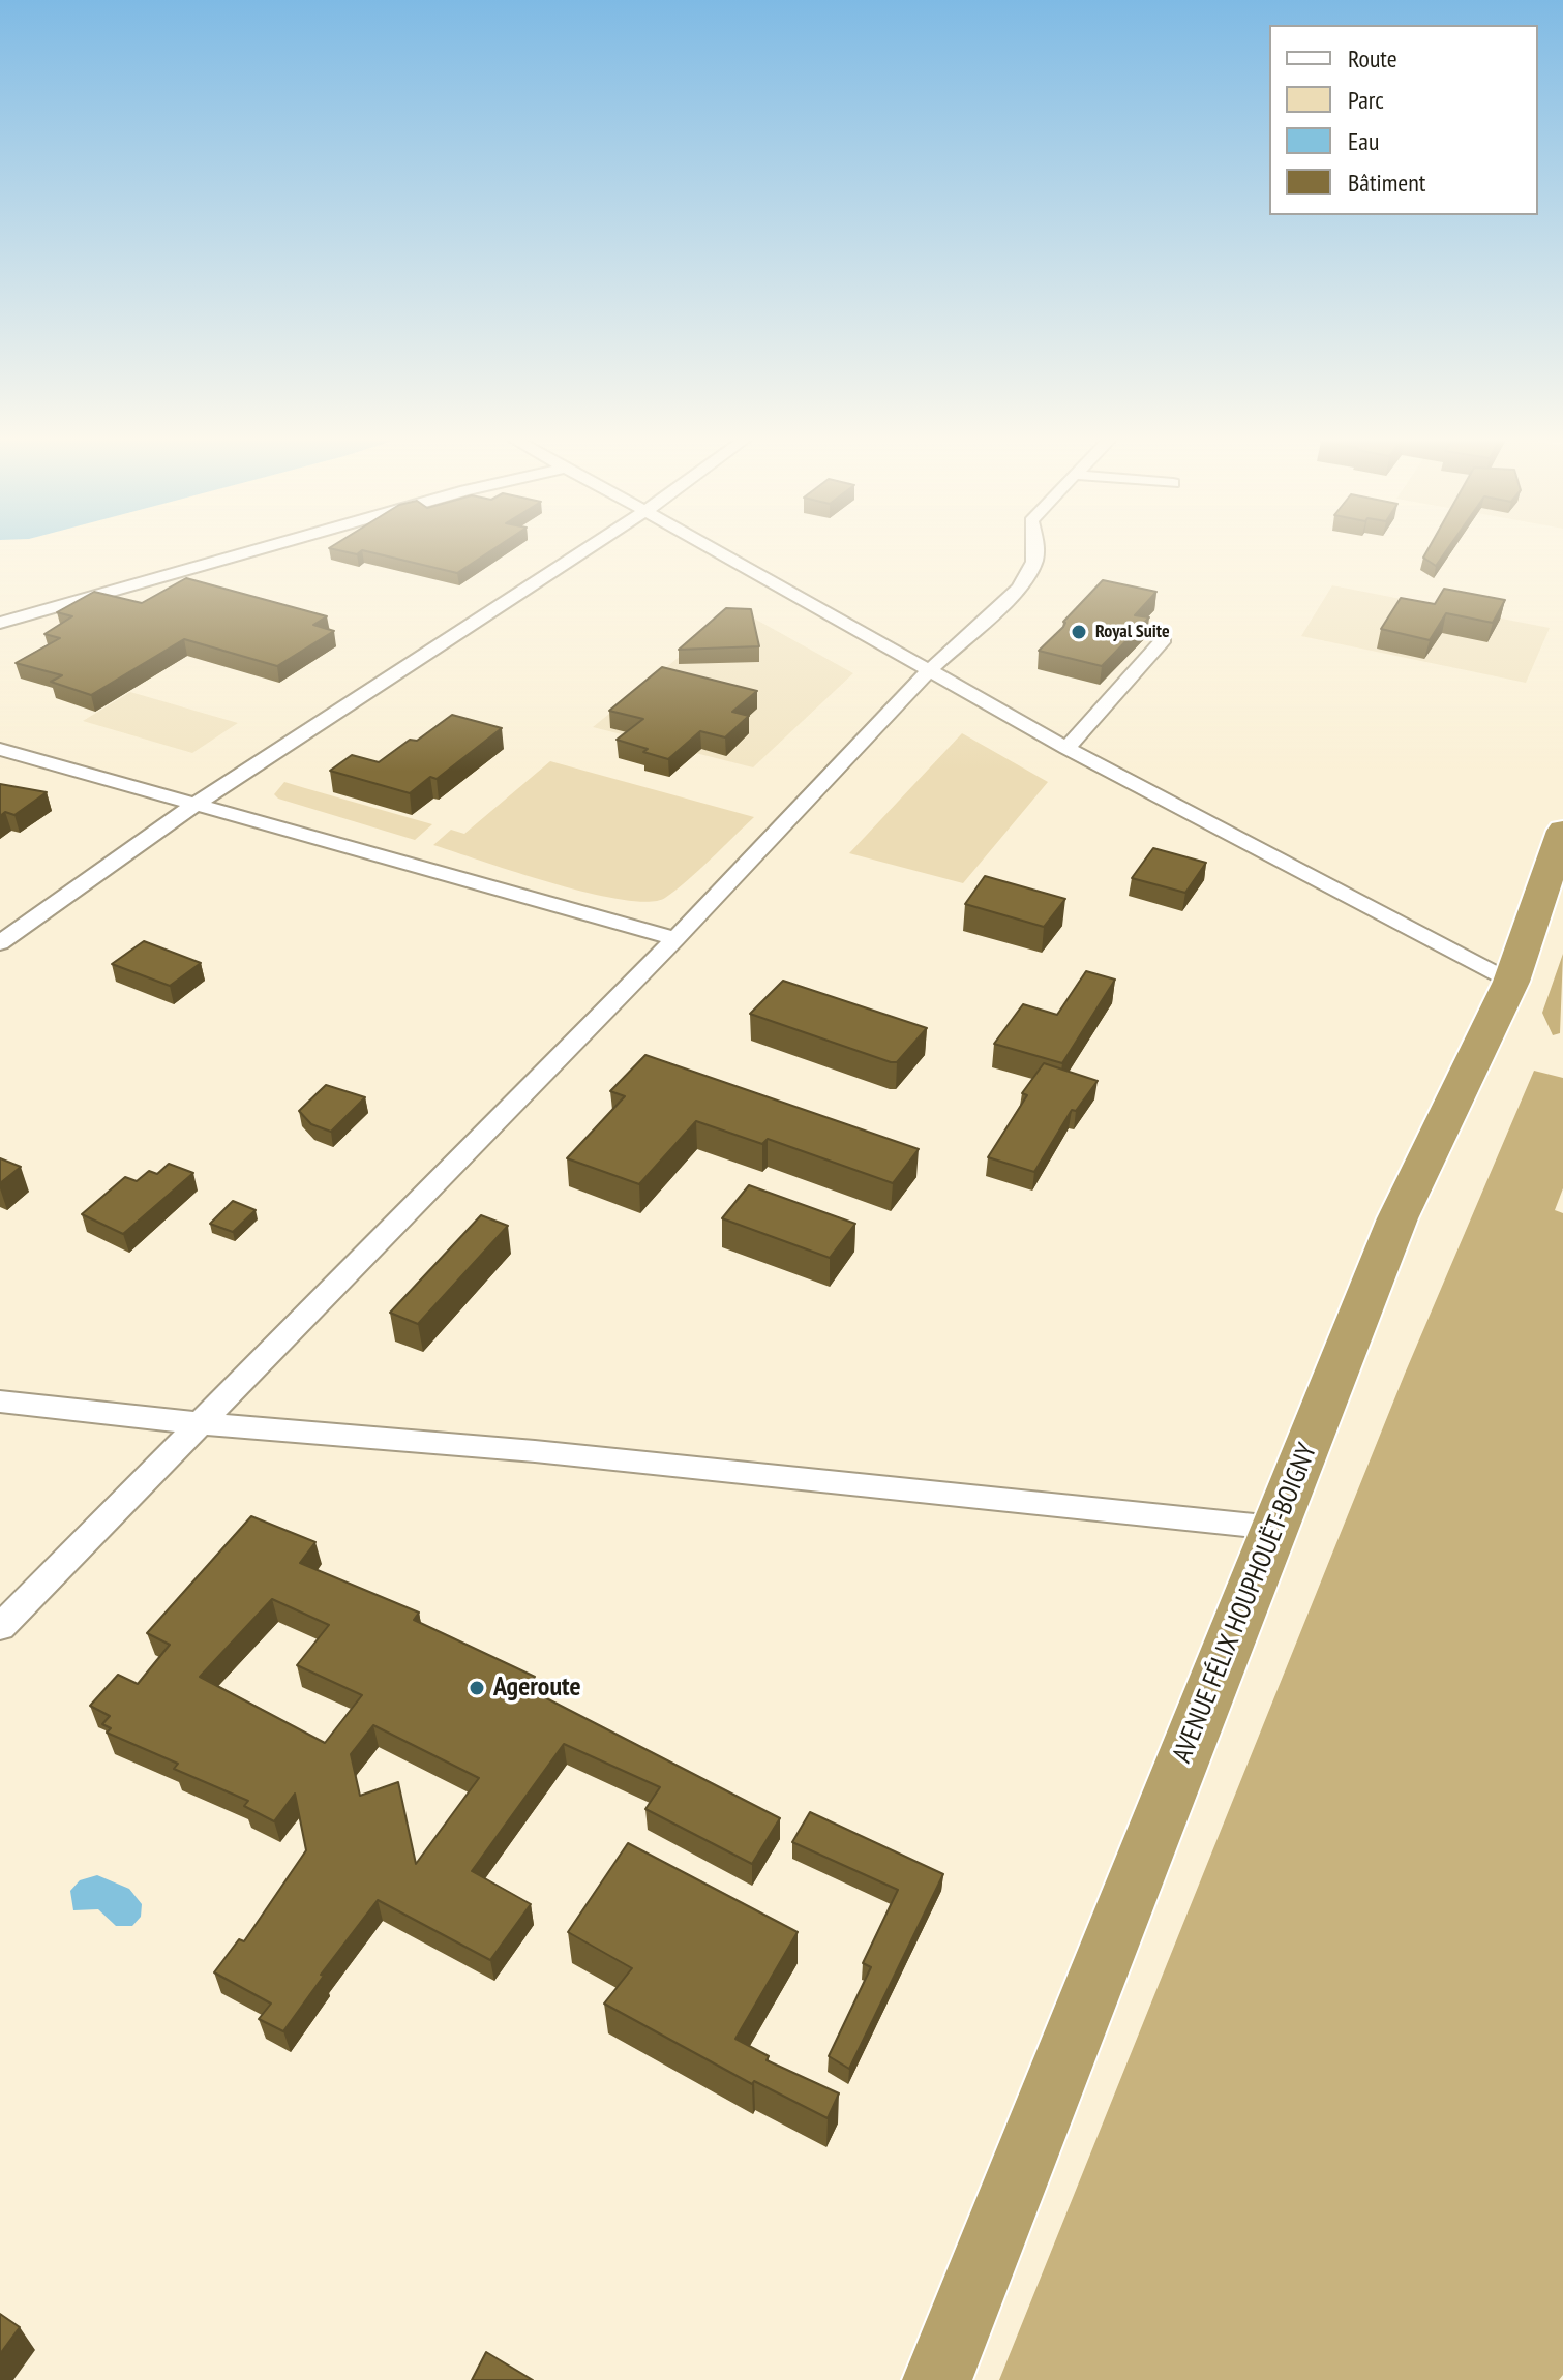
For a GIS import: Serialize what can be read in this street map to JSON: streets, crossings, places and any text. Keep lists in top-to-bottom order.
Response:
{
  "streets": {
    "highway": ["AVENUE FÉLIX HOUPHOUËT-BOIGNY"]
  },
  "places": ["Royal Suite", "Ageroute"],
  "legend": [
    "Route",
    "Parc",
    "Eau",
    "Bâtiment"
  ]
}
